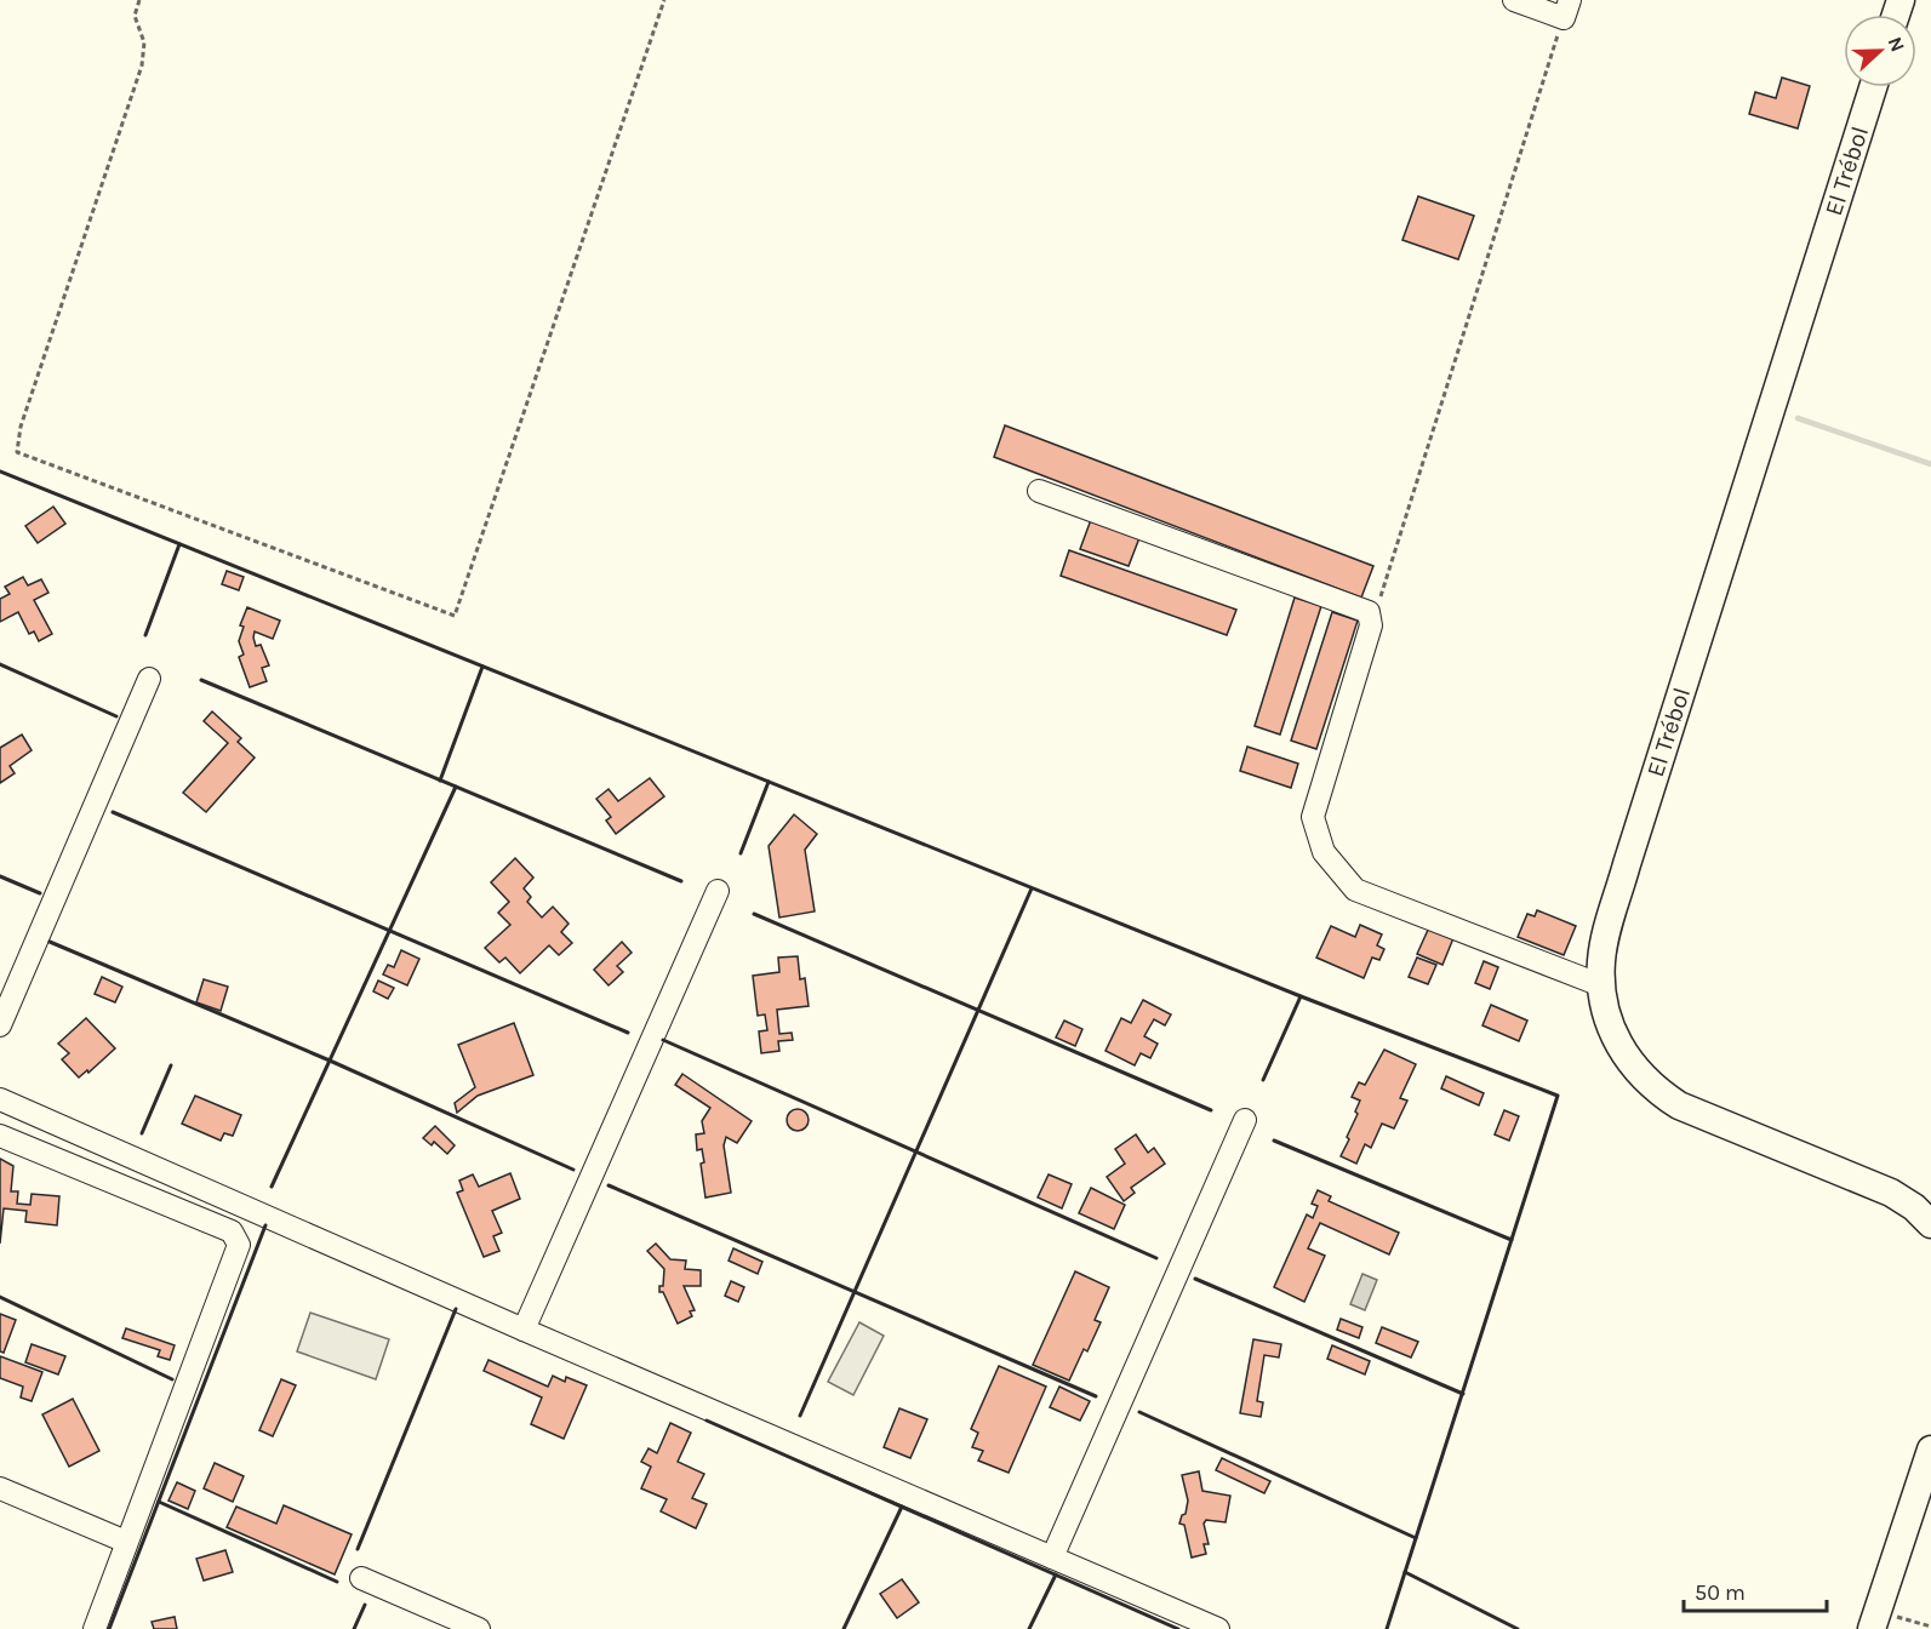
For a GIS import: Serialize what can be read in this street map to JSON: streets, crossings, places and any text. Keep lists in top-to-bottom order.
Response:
{
  "streets": {
    "main road": ["El Trébol"]
  },
  "scale_bar": "50 m",
  "north": "right"
}
